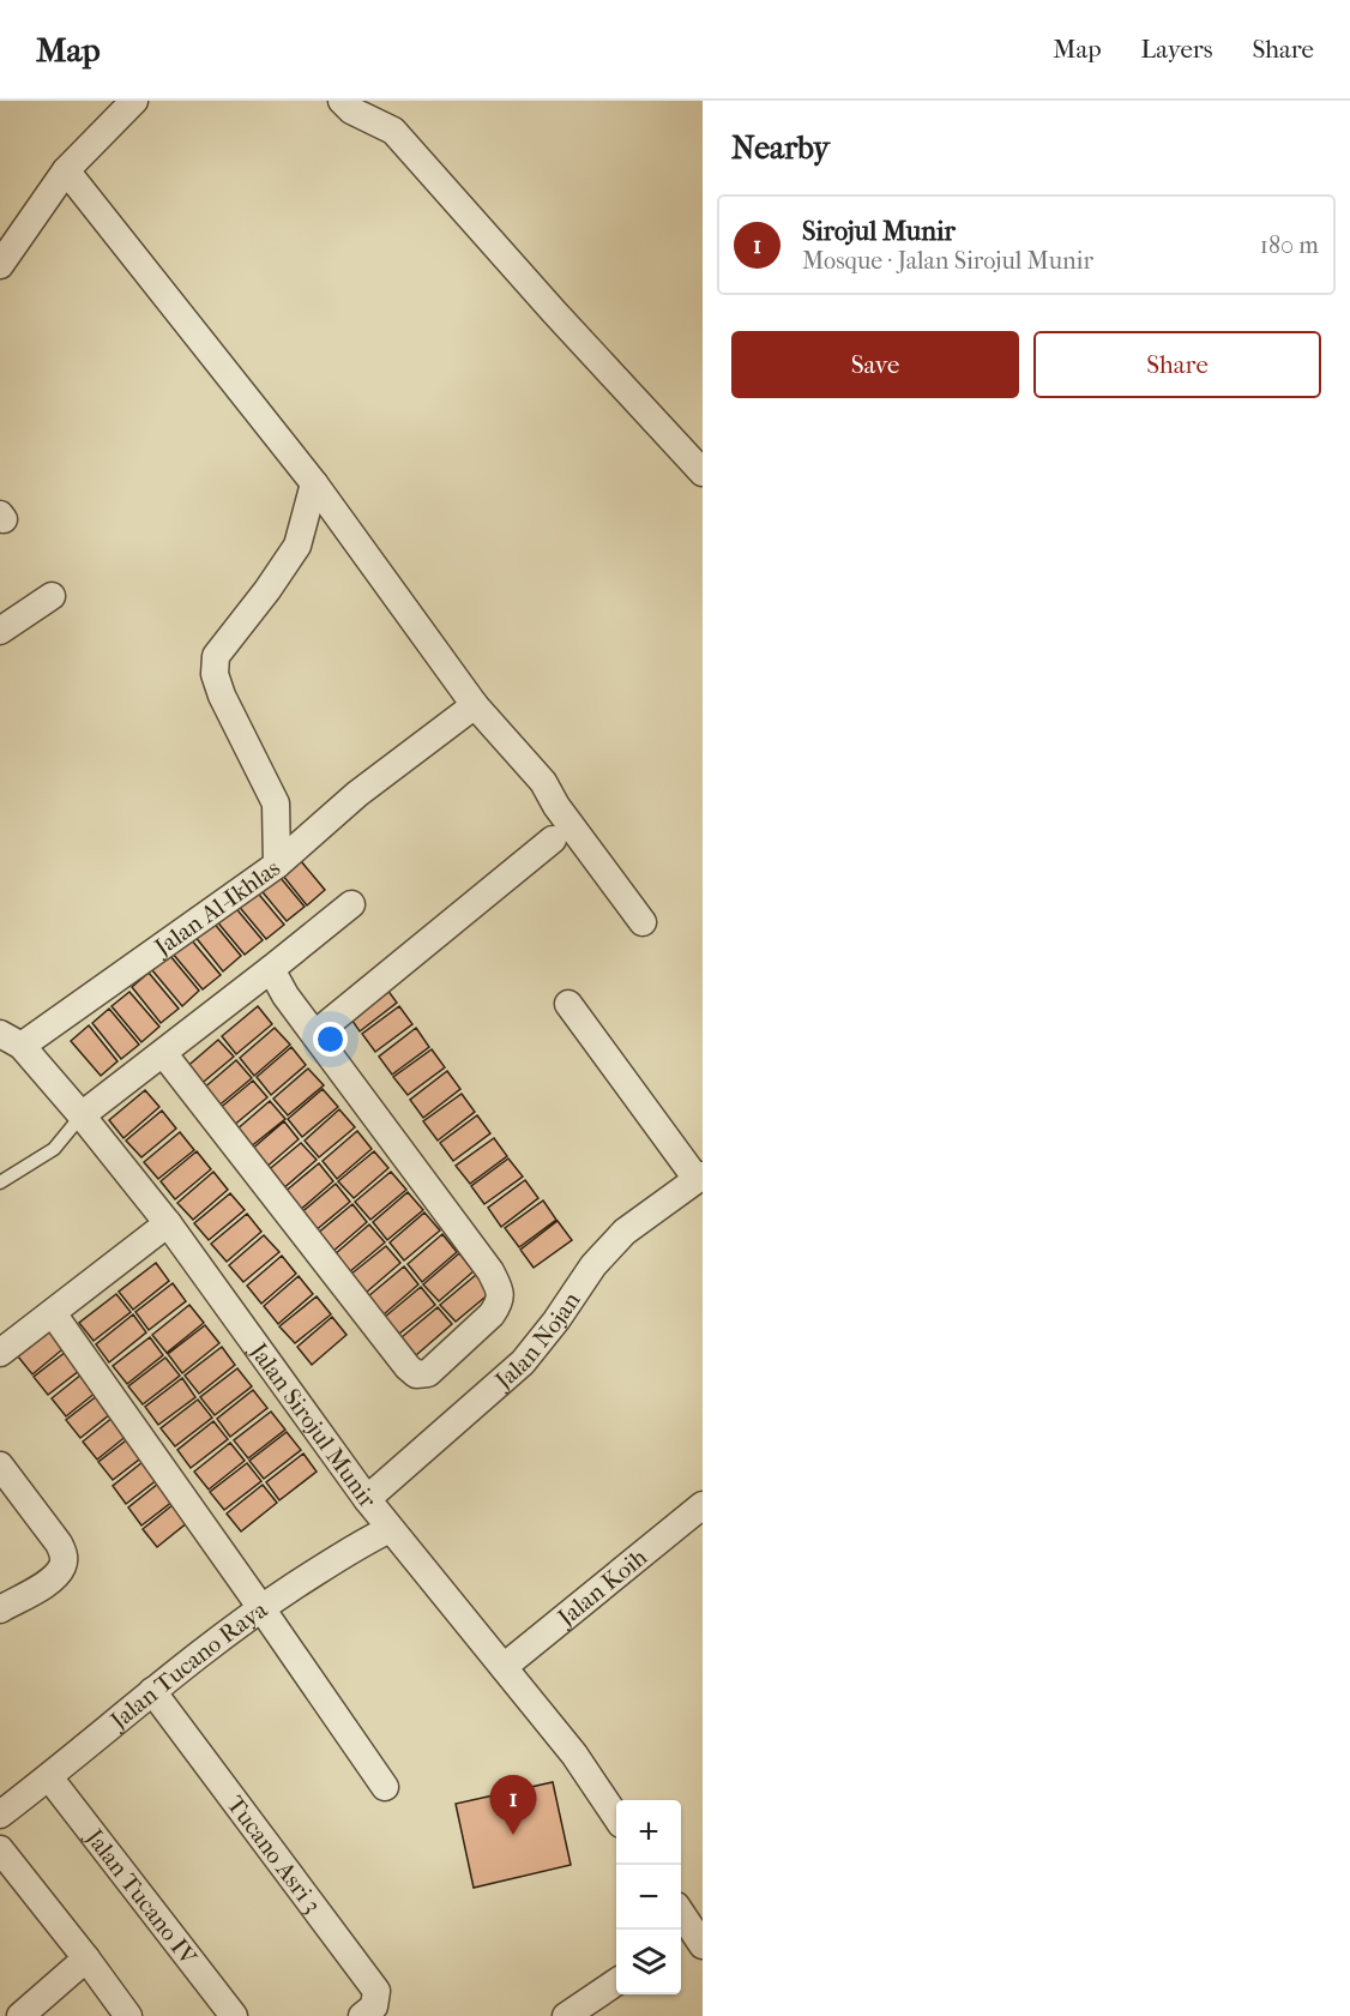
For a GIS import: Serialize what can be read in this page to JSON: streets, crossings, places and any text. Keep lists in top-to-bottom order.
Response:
{
  "streets": {
    "street": [
      "Jalan Al-Ikhlas",
      "Jalan Nojan",
      "Jalan Sirojul Munir",
      "Jalan Koih",
      "Jalan Tucano Raya",
      "Tucano Asri 3",
      "Jalan Tucano IV"
    ]
  },
  "crossings": [
    ["Jalan Al-Ikhlas", "Jalan Sirojul Munir"],
    ["Jalan Nojan", "Jalan Sirojul Munir"],
    ["Jalan Sirojul Munir", "Jalan Koih"],
    ["Jalan Sirojul Munir", "Jalan Tucano Raya"],
    ["Jalan Tucano Raya", "Tucano Asri 3"],
    ["Jalan Tucano Raya", "Jalan Tucano IV"]
  ],
  "page": {
    "header": "Map",
    "nav": ["Map", "Layers", "Share"],
    "heading": "Nearby",
    "list": [
      {
        "mark": "1",
        "name": "Sirojul Munir",
        "note": "Mosque · Jalan Sirojul Munir",
        "value": "180 m"
      }
    ],
    "buttons": ["Save", "Share"],
    "pins": "1",
    "map_buttons": ["+", "−"]
  }
}
